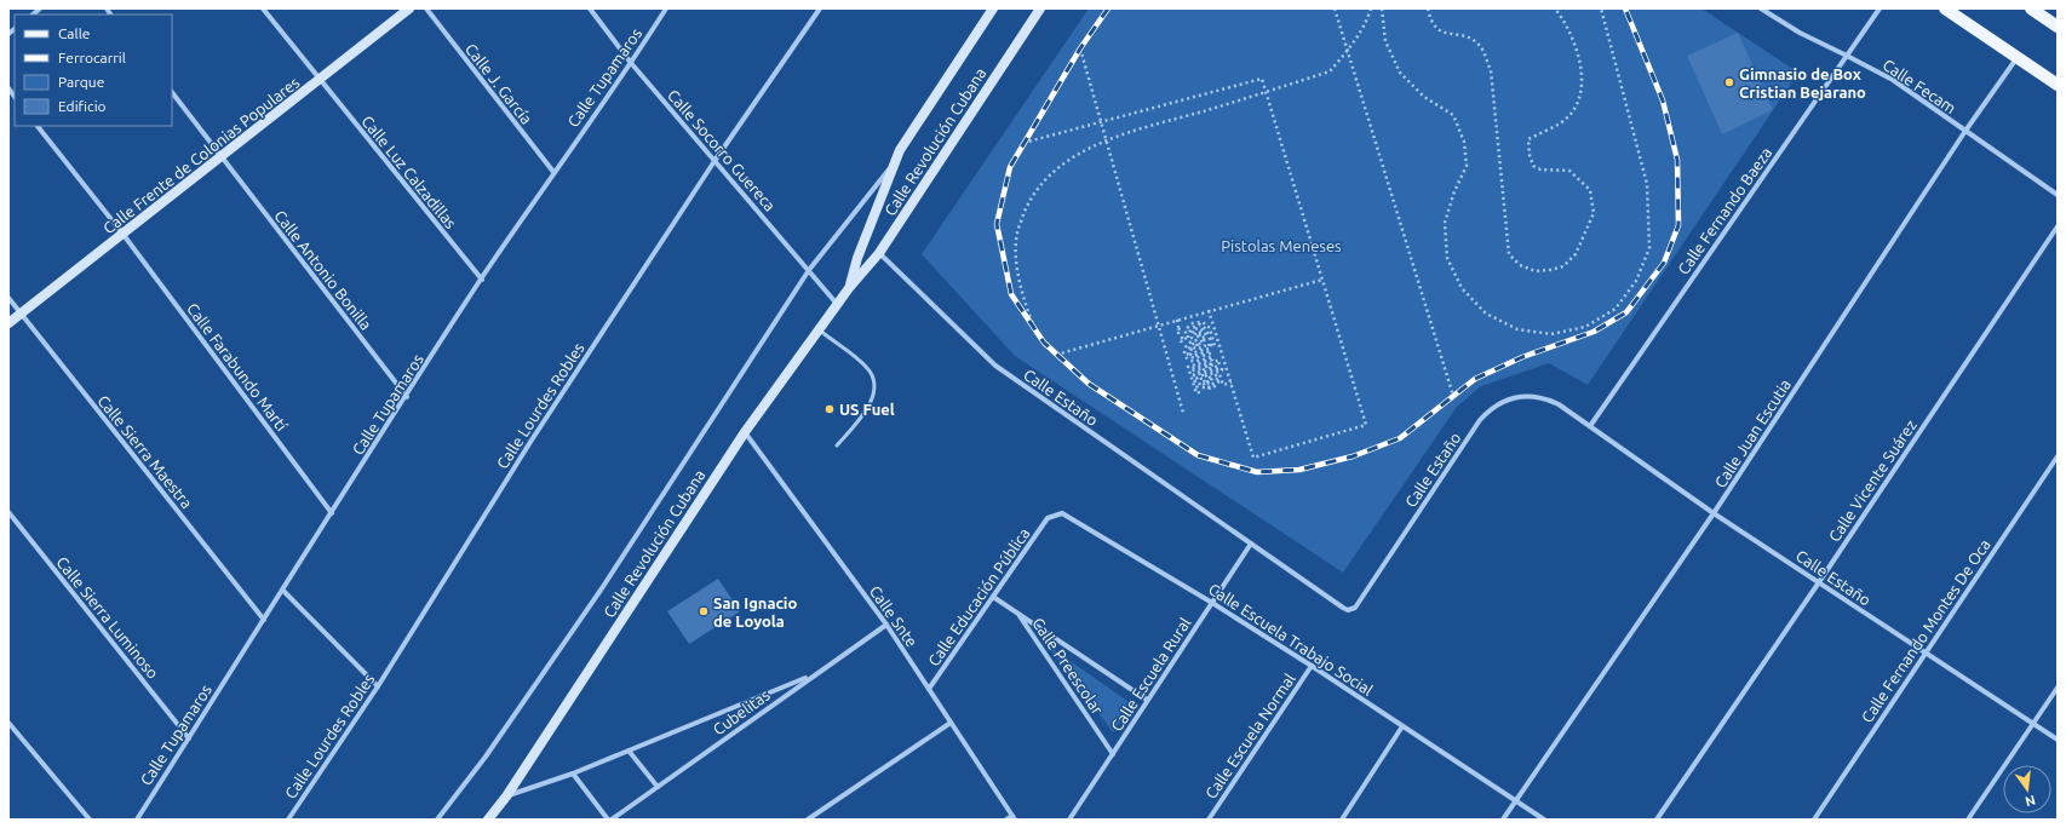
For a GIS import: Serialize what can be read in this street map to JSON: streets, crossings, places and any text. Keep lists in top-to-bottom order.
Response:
{
  "streets": {
    "street": [
      "Calle Tupamaros",
      "Calle J. García",
      "Calle Fecam",
      "Calle Revolución Cubana",
      "Calle Socorro Guereca",
      "Calle Frente de Colonias Populares",
      "Calle Luz Calzadillas",
      "Calle Fernando Baeza",
      "Calle Antonio Bonilla",
      "Calle Farabundo Martí",
      "Calle Estaño",
      "Calle Lourdes Robles",
      "Calle Juan Escutia",
      "Calle Sierra Maestra",
      "Calle Vicente Suárez",
      "Calle Educación Pública",
      "Calle Snte",
      "Calle Sierra Luminoso",
      "Calle Fernando Montes De Oca",
      "Calle Escuela Trabajo Social",
      "Calle Preescolar",
      "Calle Escuela Rural",
      "Cubelitas",
      "Calle Escuela Normal"
    ]
  },
  "crossings": [
    ["Calle Tupamaros", "Calle J. García"],
    ["Calle Tupamaros", "Calle Socorro Guereca"],
    ["Calle Tupamaros", "Calle Luz Calzadillas"],
    ["Calle Tupamaros", "Calle Antonio Bonilla"],
    ["Calle Tupamaros", "Calle Farabundo Martí"],
    ["Calle Tupamaros", "Calle Sierra Maestra"],
    ["Calle Tupamaros", "Calle Sierra Luminoso"],
    ["Calle Fecam", "Calle Fernando Baeza"],
    ["Calle Fecam", "Calle Juan Escutia"],
    ["Calle Revolución Cubana", "Calle Socorro Guereca"],
    ["Calle Revolución Cubana", "Calle Estaño"],
    ["Calle Revolución Cubana", "Calle Snte"],
    ["Calle Socorro Guereca", "Calle Lourdes Robles"],
    ["Calle Frente de Colonias Populares", "Calle Luz Calzadillas"],
    ["Calle Frente de Colonias Populares", "Calle Antonio Bonilla"],
    ["Calle Frente de Colonias Populares", "Calle Farabundo Martí"],
    ["Calle Frente de Colonias Populares", "Calle Sierra Maestra"],
    ["Calle Fernando Baeza", "Calle Estaño"],
    ["Calle Estaño", "Calle Juan Escutia"],
    ["Calle Estaño", "Calle Vicente Suárez"],
    ["Calle Estaño", "Calle Fernando Montes De Oca"],
    ["Calle Estaño", "Calle Escuela Rural"],
    ["Calle Juan Escutia", "Calle Escuela Trabajo Social"],
    ["Calle Educación Pública", "Calle Snte"],
    ["Calle Educación Pública", "Calle Escuela Trabajo Social"],
    ["Calle Snte", "Cubelitas"],
    ["Calle Escuela Trabajo Social", "Calle Escuela Rural"],
    ["Calle Escuela Trabajo Social", "Calle Escuela Normal"],
    ["Calle Preescolar", "Calle Escuela Rural"]
  ],
  "parks": ["Pistolas Meneses"],
  "places": ["Gimnasio de Box Cristian Bejarano", "US Fuel", "San Ignacio de Loyola"],
  "legend": [
    "Calle",
    "Ferrocarril",
    "Parque",
    "Edificio"
  ],
  "north": "bottom"
}
